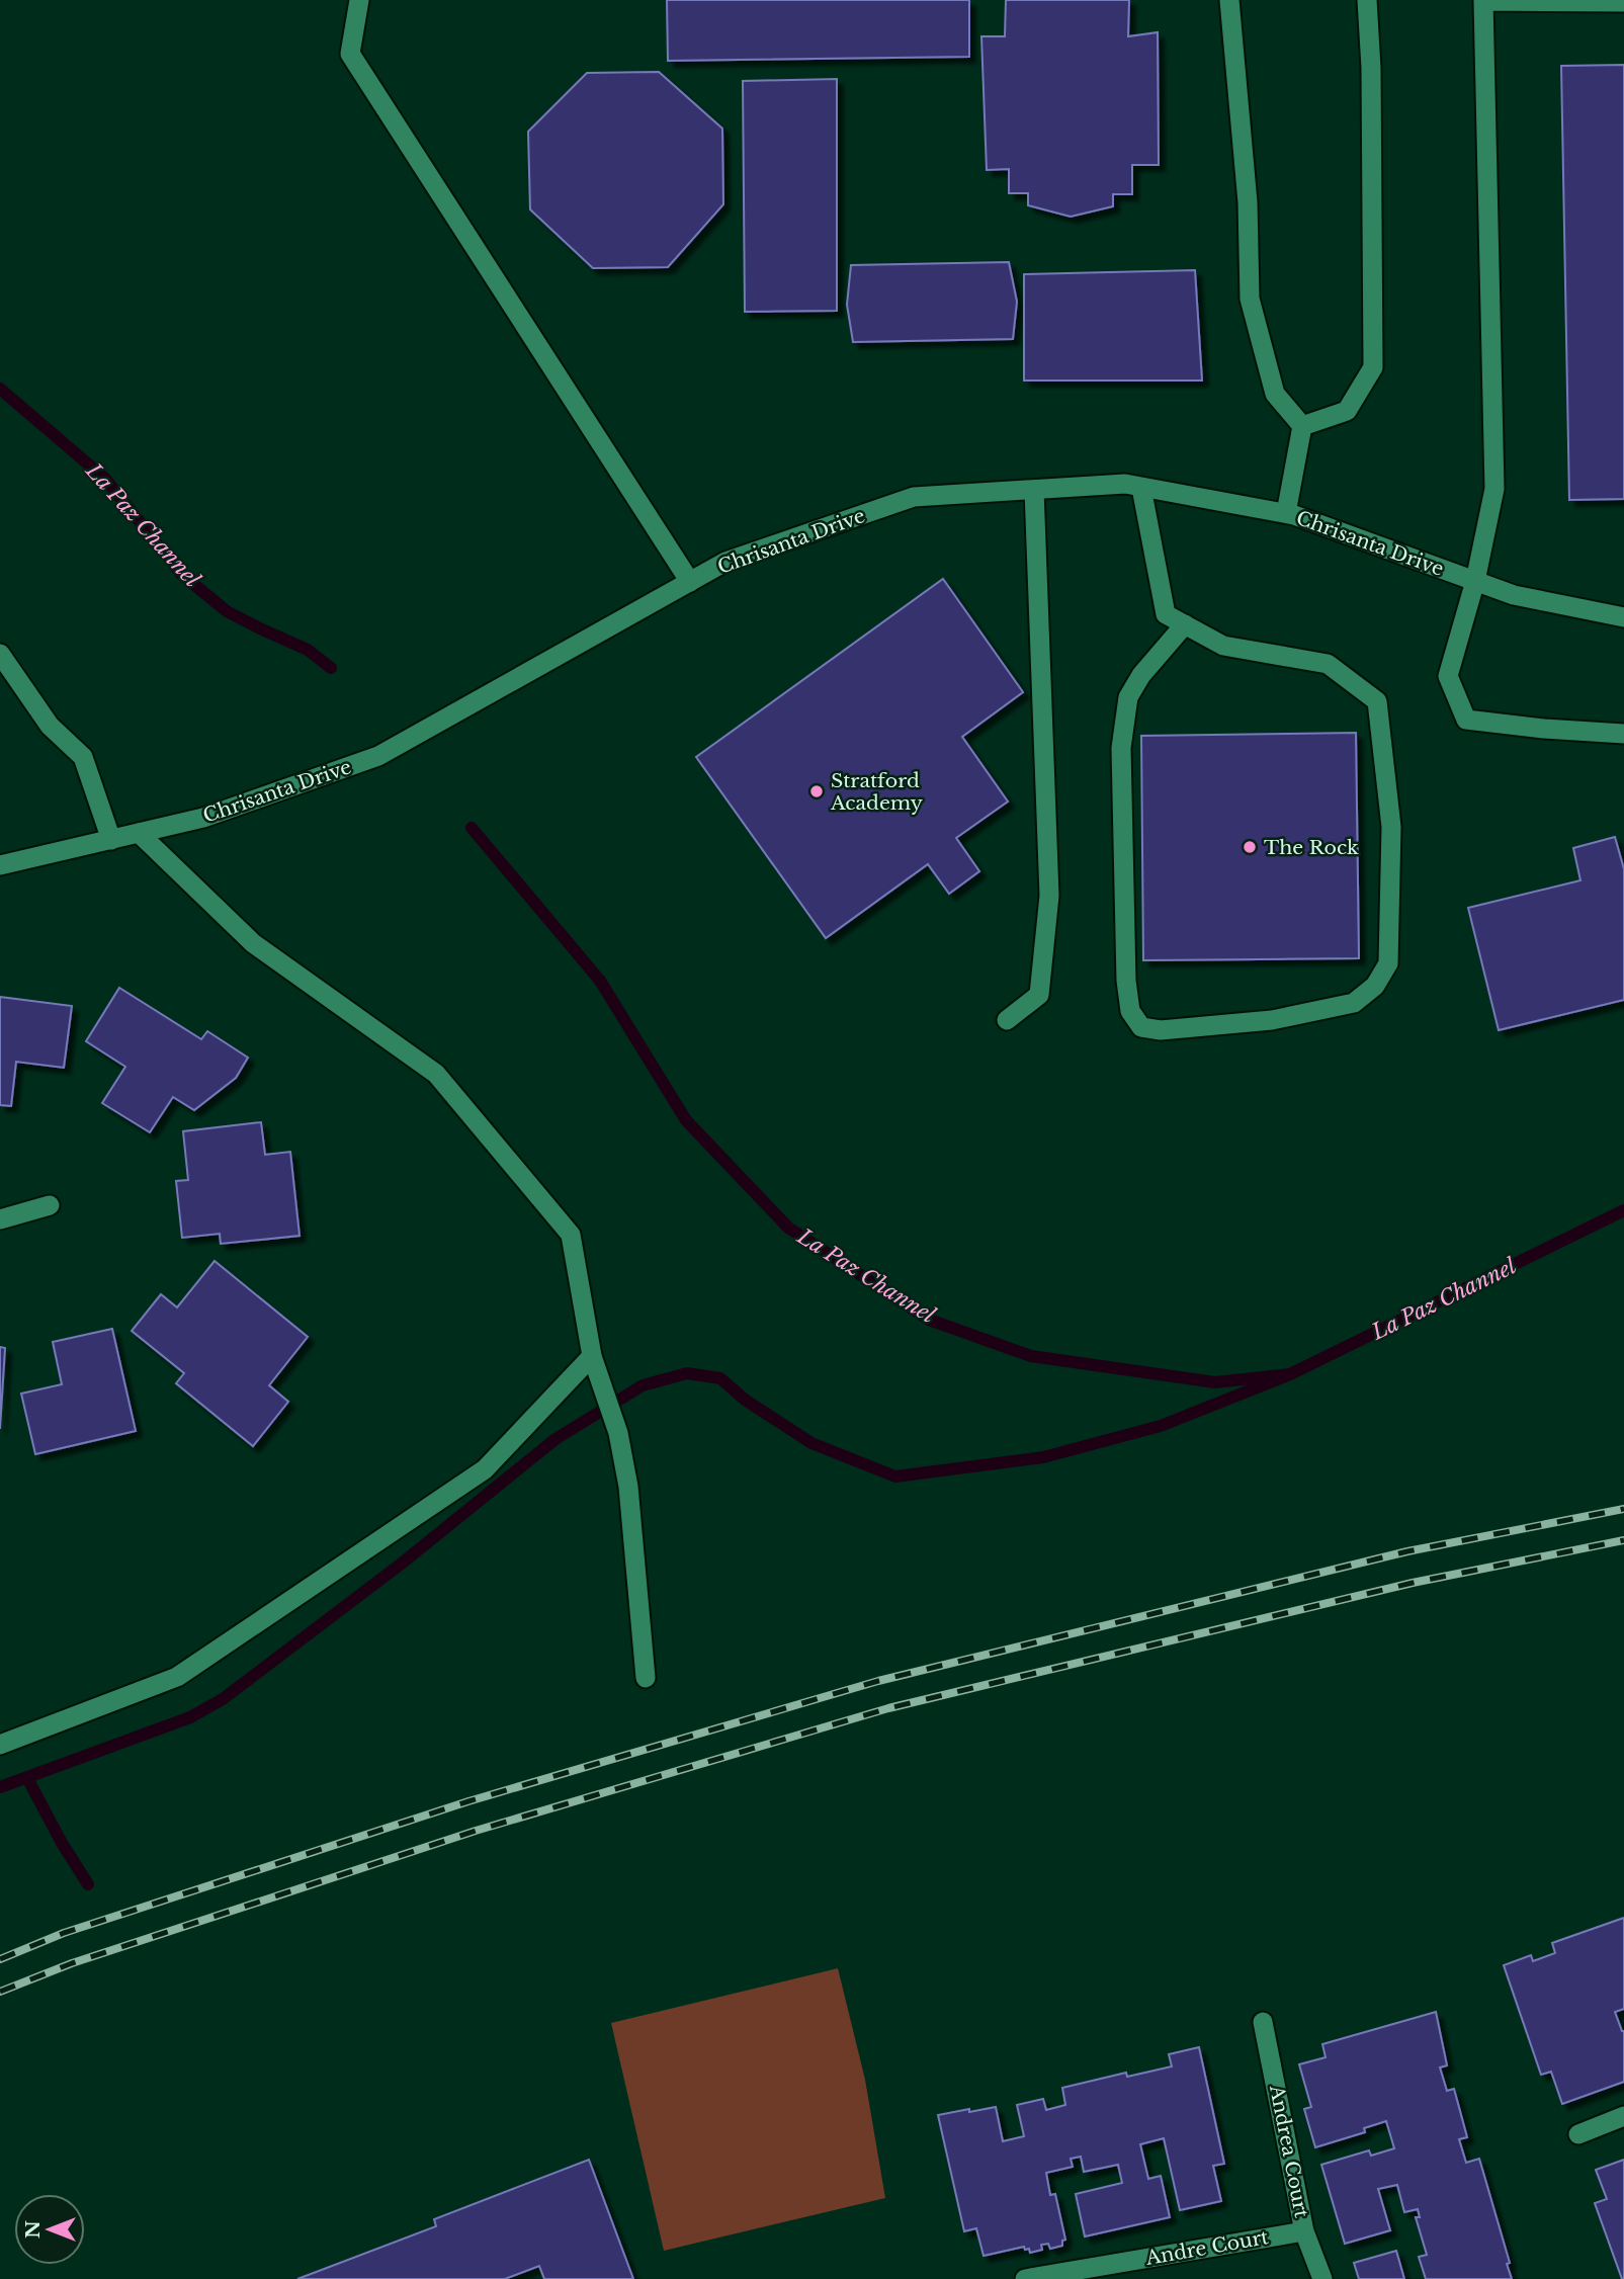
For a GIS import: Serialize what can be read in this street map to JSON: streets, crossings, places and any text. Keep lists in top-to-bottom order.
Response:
{
  "streets": {
    "street": ["Chrisanta Drive", "Andrea Court", "Andre Court"]
  },
  "crossings": [
    ["Andrea Court", "Andre Court"]
  ],
  "water": ["La Paz Channel"],
  "places": ["Stratford Academy", "The Rock"],
  "north": "left"
}
